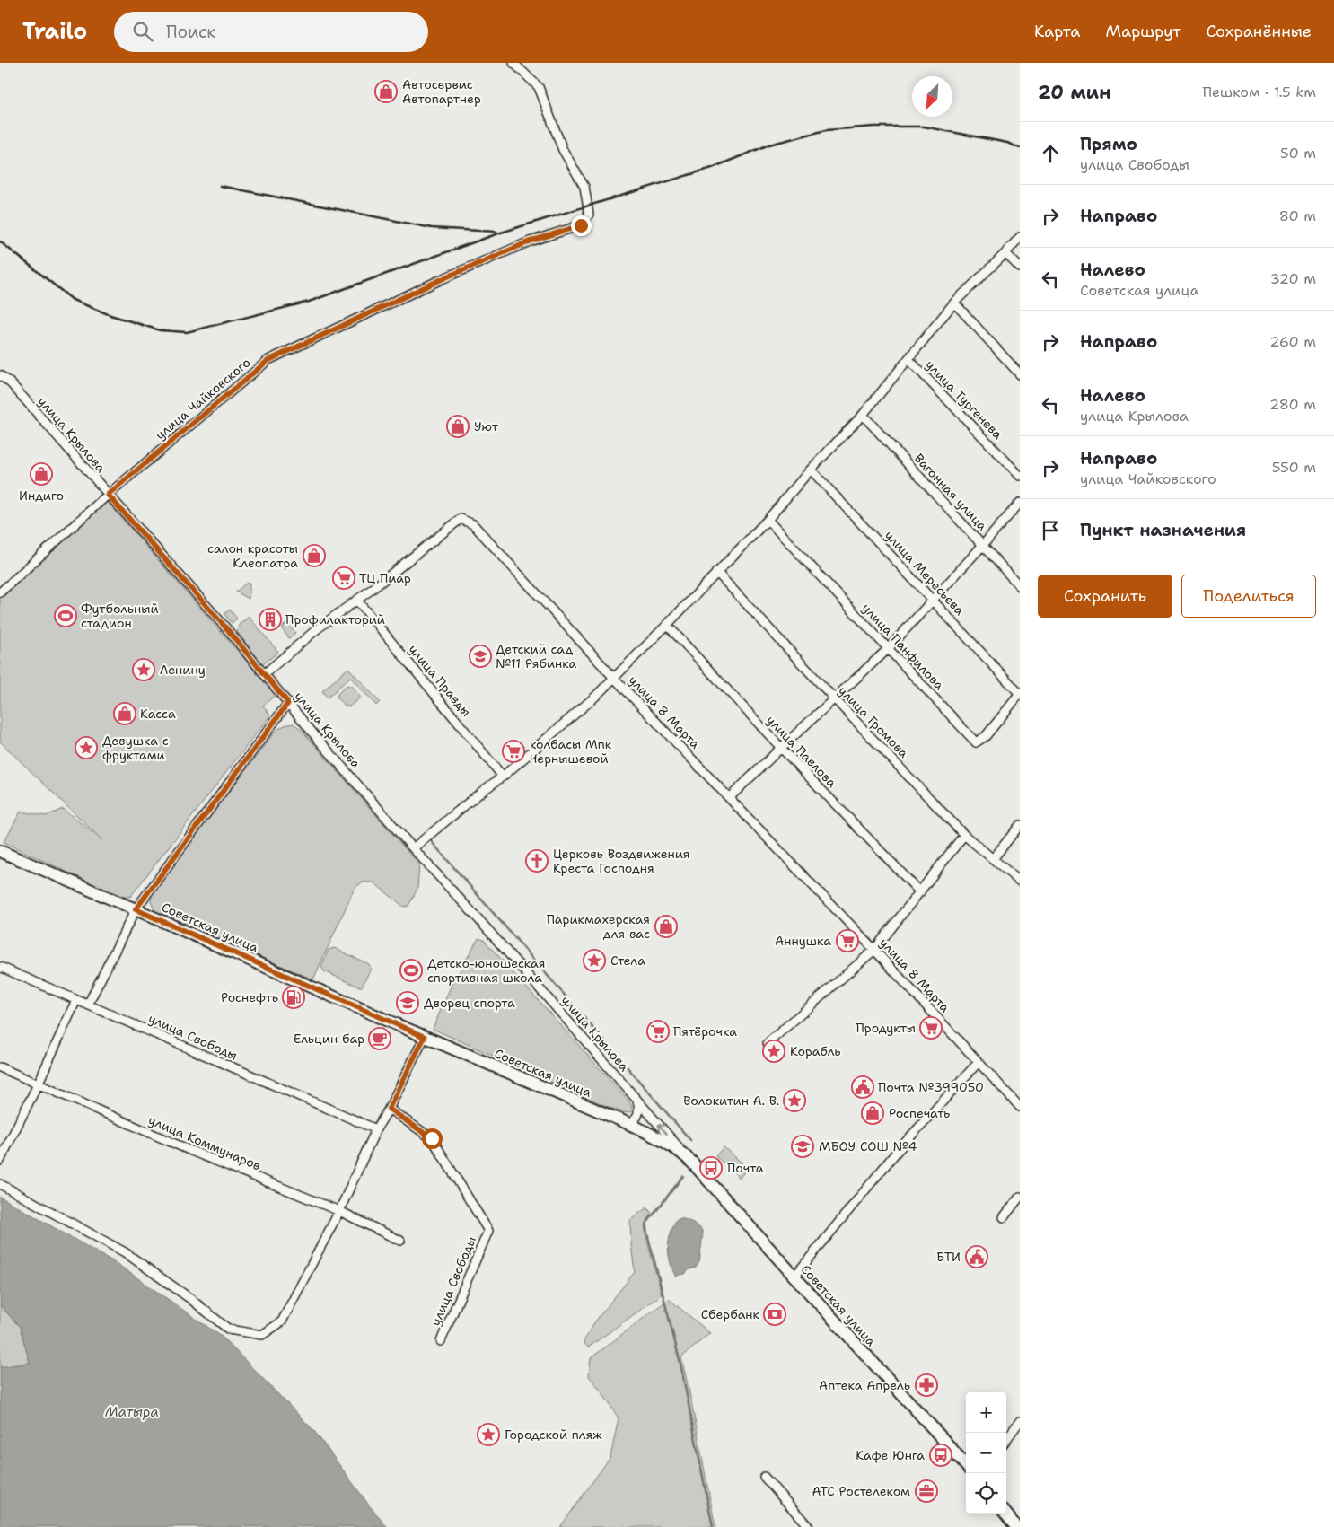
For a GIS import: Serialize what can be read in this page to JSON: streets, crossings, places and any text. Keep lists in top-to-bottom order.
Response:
{
  "streets": {
    "main road": ["Советская улица"],
    "street": [
      "улица Чайковского",
      "улица Тургенева",
      "улица Крылова",
      "Вагонная улица",
      "улица Мересьева",
      "улица Панфилова",
      "улица Правды",
      "улица 8 Марта",
      "улица Громова",
      "улица Павлова",
      "улица Свободы",
      "улица Коммунаров"
    ]
  },
  "crossings": [
    ["улица Чайковского", "улица Крылова"],
    ["улица Крылова", "улица 8 Марта"],
    ["улица Крылова", "Советская улица"],
    ["улица Мересьева", "улица Панфилова"],
    ["улица Правды", "улица 8 Марта"]
  ],
  "water": ["Матыра"],
  "places": {
    "shop": [
      "Автосервис Автопартнер",
      "Уют",
      "Индиго",
      "салон красоты Клеопатра",
      "Касса",
      "Парикмахерская для вас",
      "Роспечать"
    ],
    "supermarket": [
      "ТЦ Пиар",
      "колбасы Мпк Чернышевой",
      "Аннушка",
      "Продукты",
      "Пятёрочка"
    ],
    "sports": ["Футбольный стадион", "Детско-юношеская спортивная школа"],
    "building": ["Профилакторий"],
    "school or university": ["Детский сад №11 Рябинка", "Дворец спорта", "МБОУ СОШ №4"],
    "place": [
      "Ленину",
      "Девушка с фруктами",
      "Стела",
      "Корабль",
      "Волокитин А. В.",
      "Городской пляж"
    ],
    "church": ["Церковь Воздвижения Креста Господня"],
    "fuel station": ["Роснефть"],
    "cafe": ["Ельцин бар"],
    "public building": ["Почта №399050", "БТИ"],
    "bus stop": ["Почта", "Кафе Юнга"],
    "bank": ["Сбербанк"],
    "pharmacy": ["Аптека Апрель"],
    "office": ["АТС Ростелеком"]
  },
  "north": "bottom left",
  "page": {
    "header": "Trailo",
    "search": "Поиск",
    "nav": ["Карта", "Маршрут", "Сохранённые"],
    "heading": ["20 мин", "Пешком · 1.5 km"],
    "list": [
      ["Прямо", "улица Свободы", "50 m"],
      ["Направо", "80 m"],
      ["Налево", "Советская улица", "320 m"],
      ["Направо", "260 m"],
      ["Налево", "улица Крылова", "280 m"],
      ["Направо", "улица Чайковского", "550 m"],
      "Пункт назначения"
    ],
    "buttons": ["Сохранить", "Поделиться"],
    "map_buttons": ["+", "−"]
  }
}
